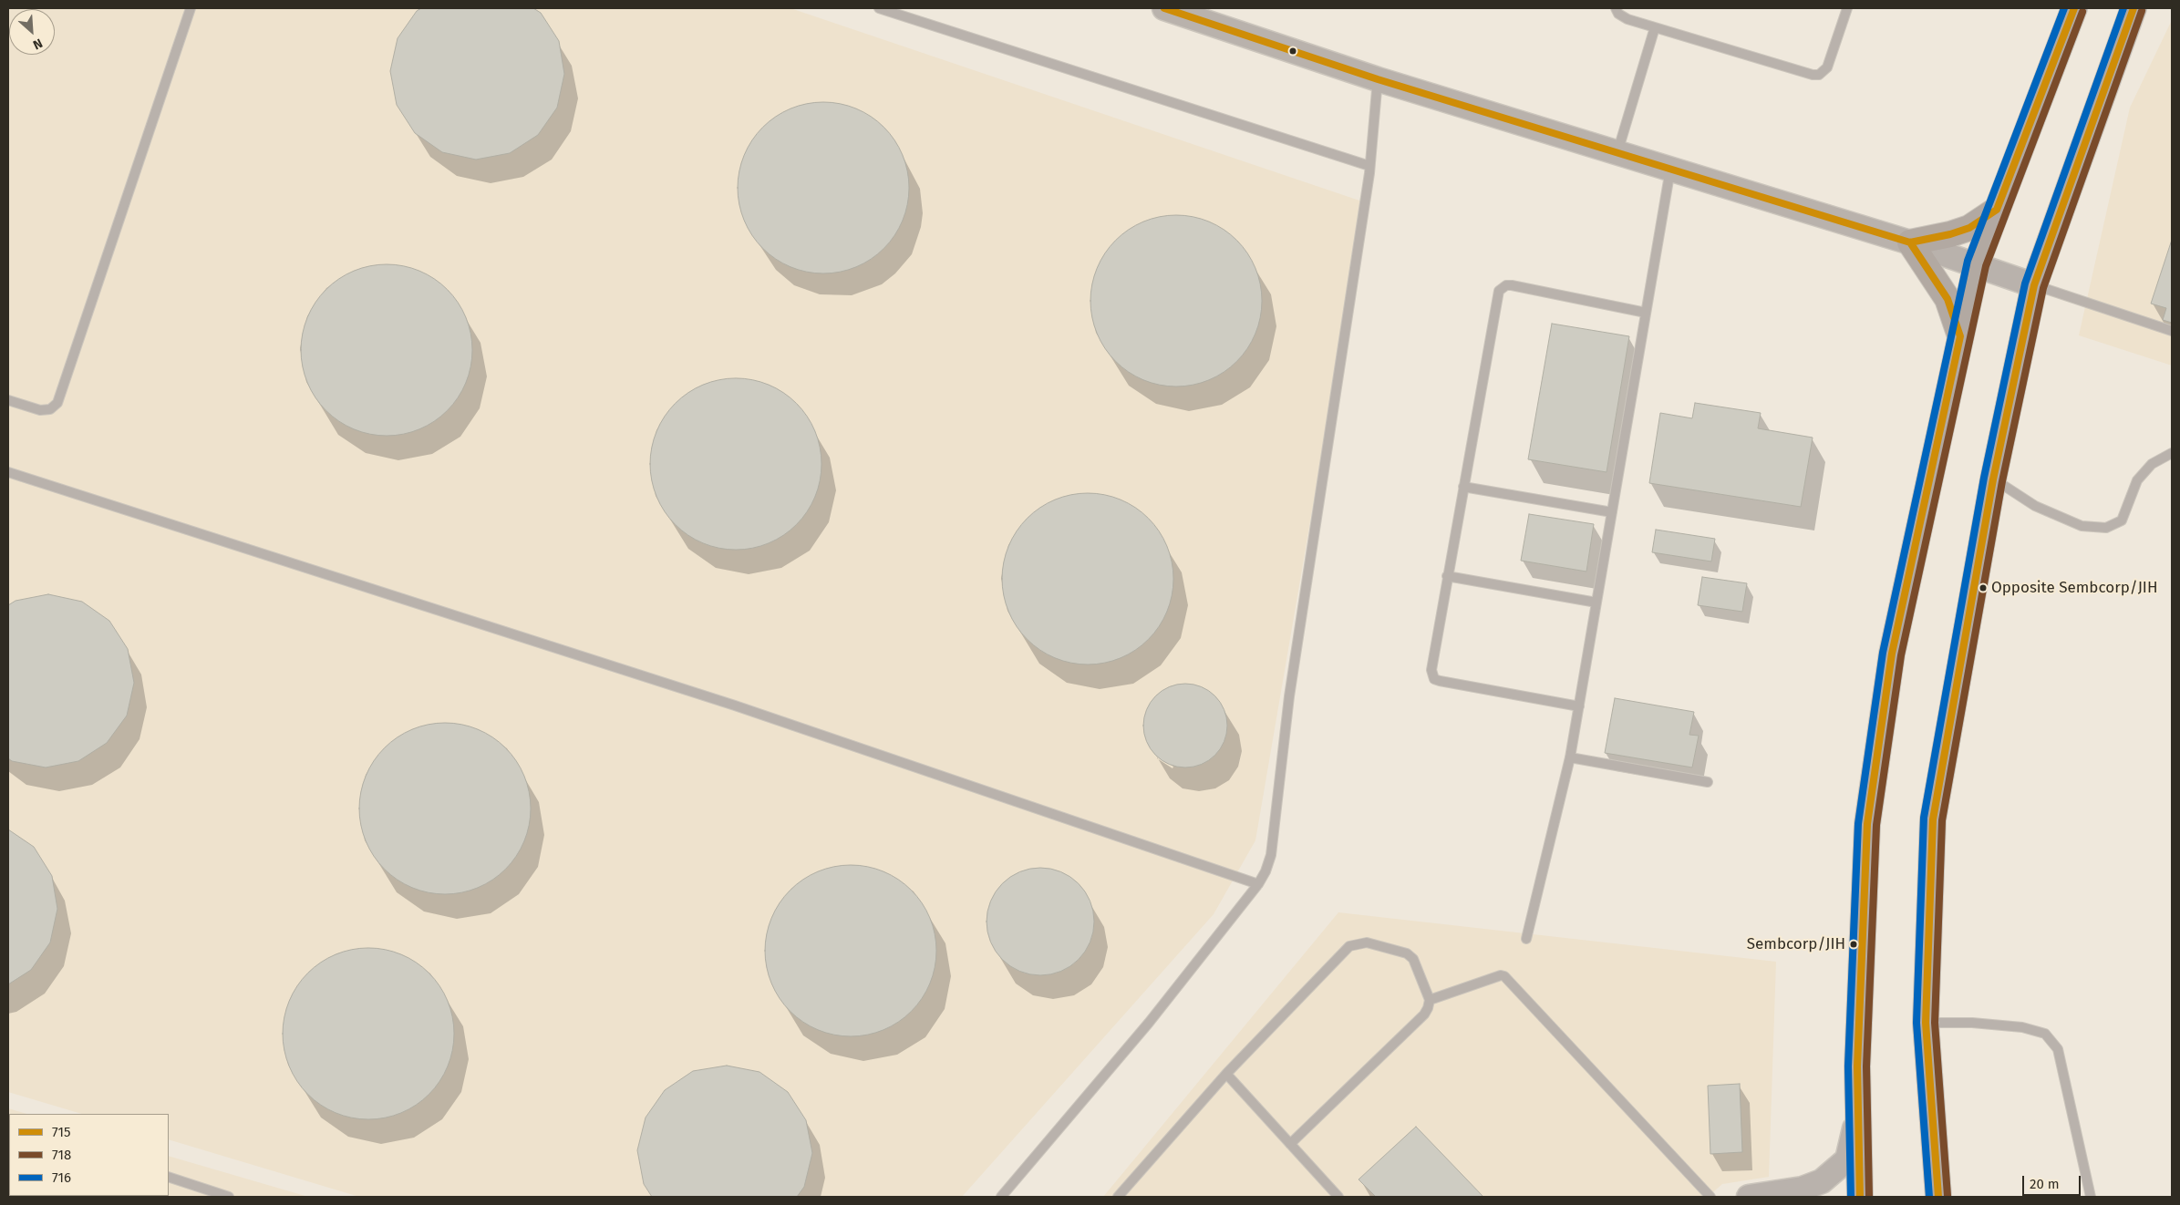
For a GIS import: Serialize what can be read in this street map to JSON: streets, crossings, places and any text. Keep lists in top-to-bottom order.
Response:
{
  "places": ["Opposite Sembcorp/JIH", "Sembcorp/JIH"],
  "lines": ["transit line 715", "transit line 716", "transit line 718"],
  "legend": ["715", "718", "716"],
  "scale_bar": "20 m",
  "north": "bottom right"
}
